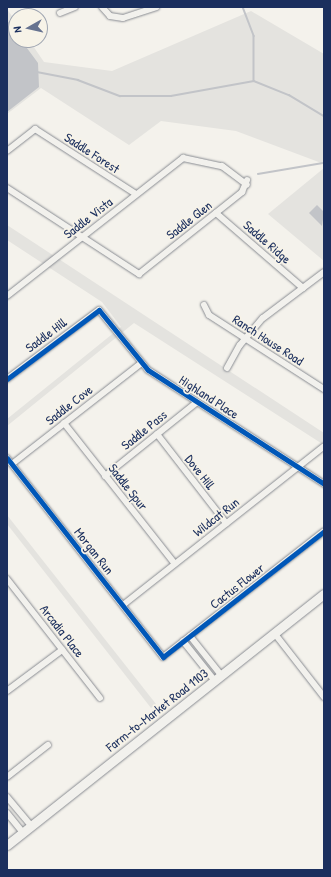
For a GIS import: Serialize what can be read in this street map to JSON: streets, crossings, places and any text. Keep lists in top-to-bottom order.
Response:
{
  "streets": {
    "main road": ["Farm-to-Market Road 1103"],
    "street": [
      "Saddle Forest",
      "Saddle Vista",
      "Saddle Glen",
      "Saddle Ridge",
      "Saddle Hill",
      "Ranch House Road",
      "Highland Place",
      "Saddle Cove",
      "Saddle Pass",
      "Dove Hill",
      "Saddle Spur",
      "Wildcat Run",
      "Morgan Run",
      "Cactus Flower",
      "Arcadia Place"
    ]
  },
  "crossings": [
    ["Saddle Forest", "Saddle Vista"],
    ["Saddle Vista", "Saddle Glen"],
    ["Saddle Glen", "Saddle Ridge"],
    ["Saddle Hill", "Highland Place"],
    ["Highland Place", "Saddle Cove"],
    ["Highland Place", "Saddle Pass"],
    ["Highland Place", "Wildcat Run"],
    ["Saddle Cove", "Saddle Spur"],
    ["Saddle Cove", "Morgan Run"],
    ["Saddle Pass", "Dove Hill"],
    ["Saddle Pass", "Saddle Spur"],
    ["Dove Hill", "Wildcat Run"],
    ["Saddle Spur", "Wildcat Run"],
    ["Wildcat Run", "Morgan Run"],
    ["Morgan Run", "Cactus Flower"]
  ],
  "north": "left"
}
